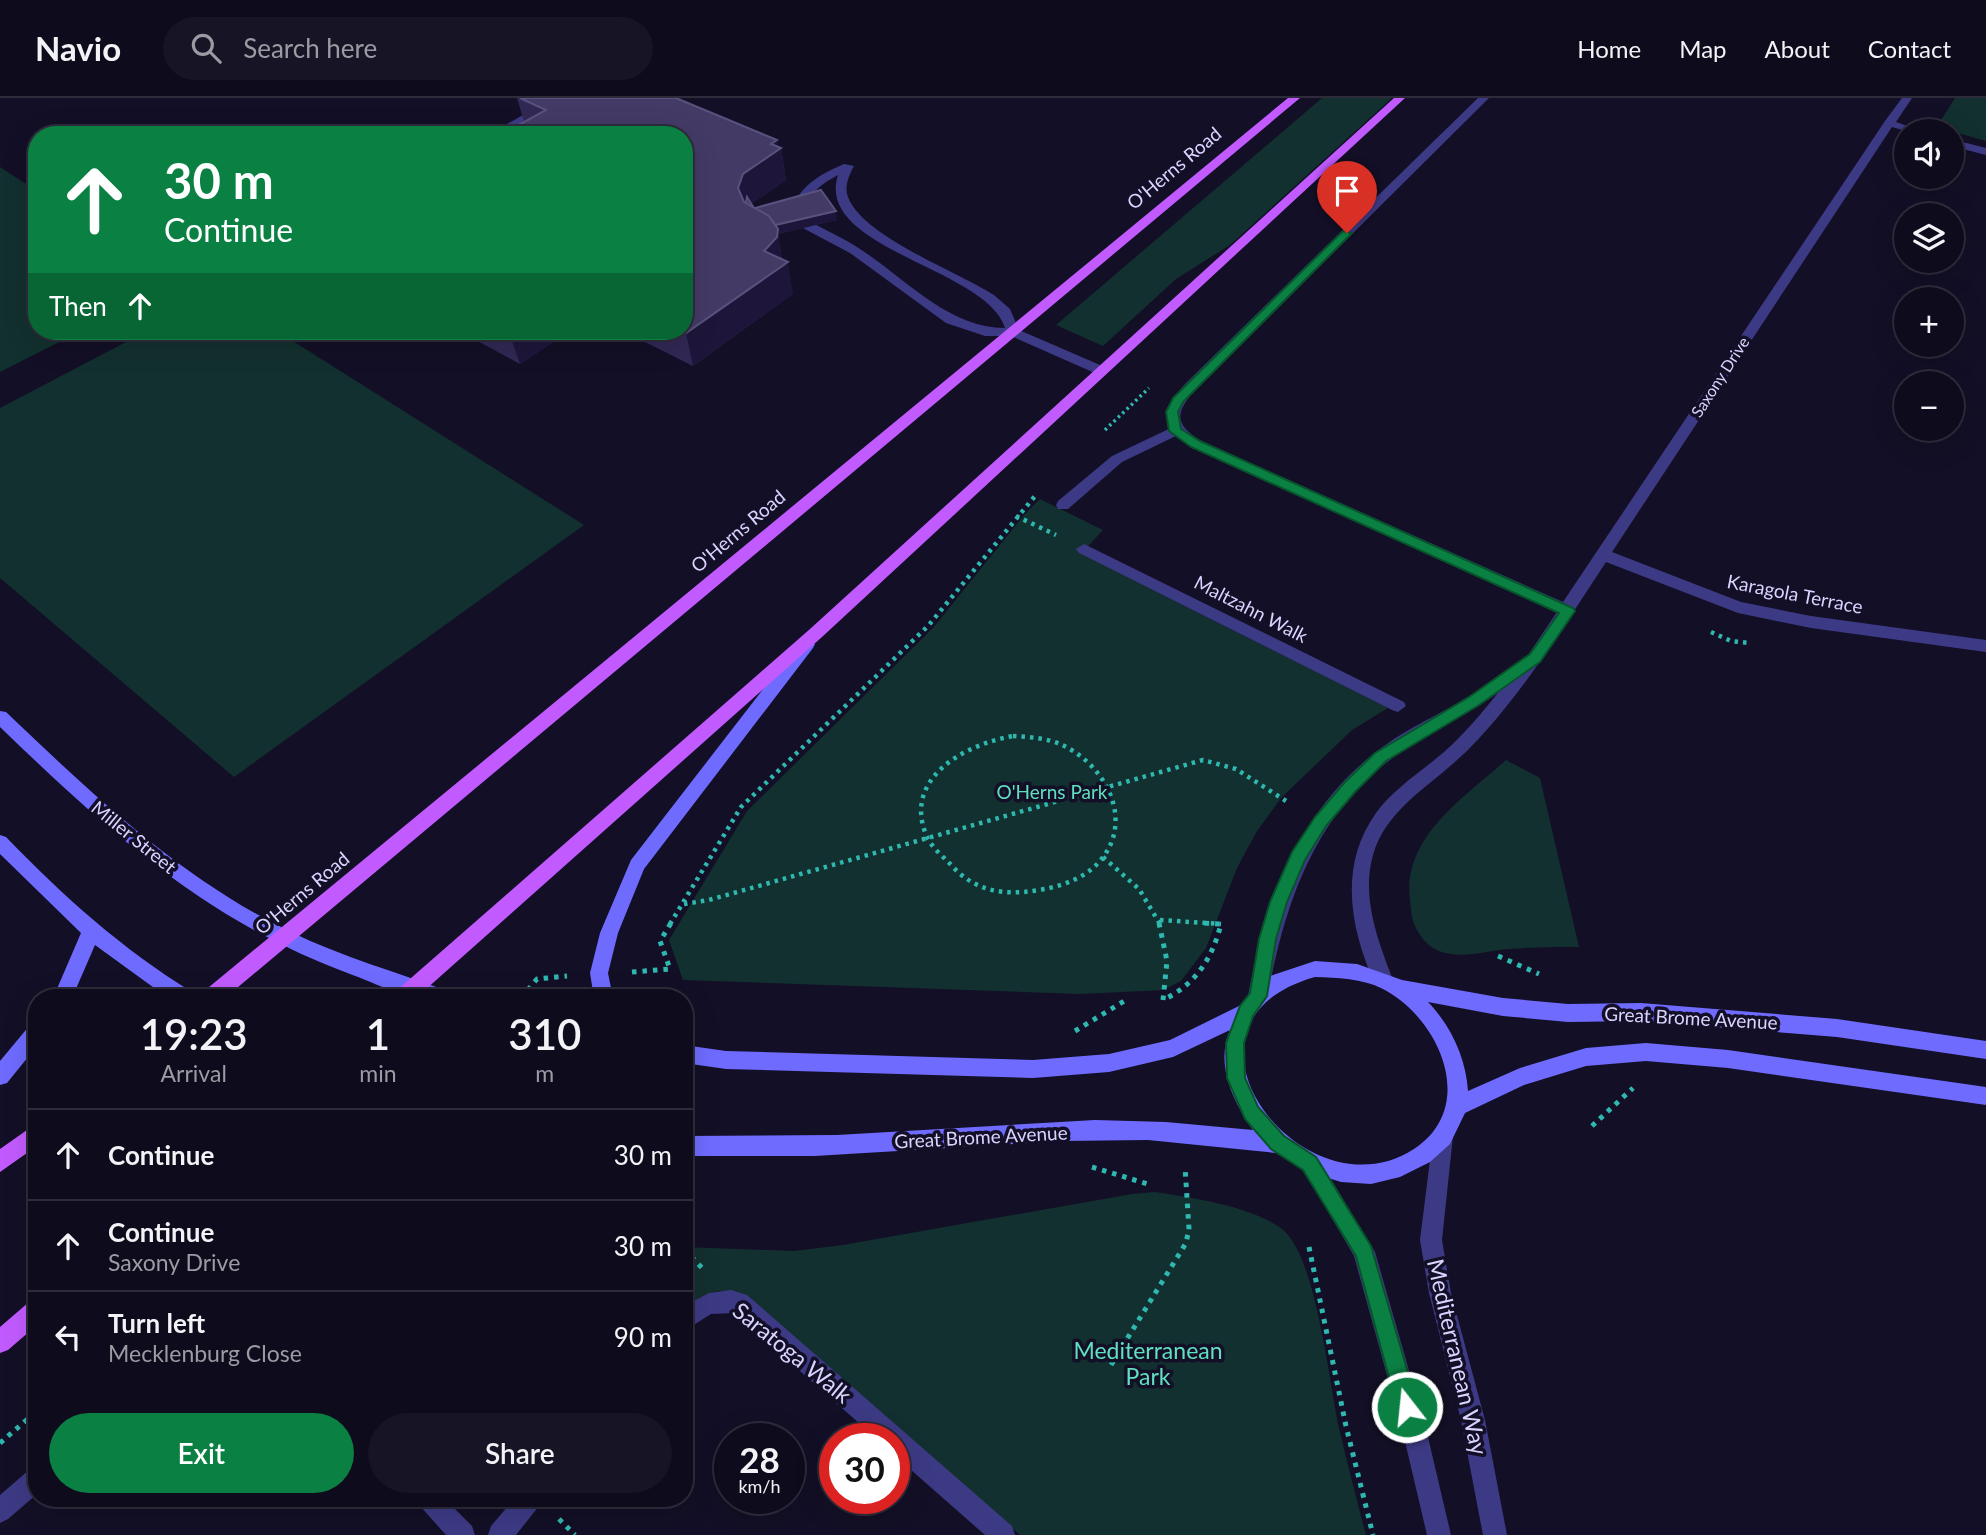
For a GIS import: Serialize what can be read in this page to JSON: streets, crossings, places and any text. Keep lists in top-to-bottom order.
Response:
{
  "streets": {
    "main road": ["O'Herns Road"],
    "street": [
      "Saxony Drive",
      "Karagola Terrace",
      "Maltzahn Walk",
      "Miller Street",
      "Great Brome Avenue",
      "Saratoga Walk",
      "Mediterranean Way"
    ]
  },
  "crossings": [
    ["O'Herns Road", "Miller Street"],
    ["Saxony Drive", "Karagola Terrace"],
    ["Saxony Drive", "Great Brome Avenue"],
    ["Saxony Drive", "Mediterranean Way"],
    ["Great Brome Avenue", "Mediterranean Way"]
  ],
  "parks": ["O'Herns Park", "Mediterranean Park"],
  "page": {
    "header": "Navio",
    "search": "Search here",
    "nav": [
      "Home",
      "Map",
      "About",
      "Contact"
    ],
    "map_buttons": ["+", "−"],
    "turn": ["30 m", "Continue"],
    "then": "Then",
    "eta": [
      "19:23",
      "Arrival",
      "1",
      "min",
      "310",
      "m"
    ],
    "list": [
      {
        "name": "Continue",
        "value": "30 m"
      },
      {
        "name": "Continue",
        "note": "Saxony Drive",
        "value": "30 m"
      },
      {
        "name": "Turn left",
        "note": "Mecklenburg Close",
        "value": "90 m"
      }
    ],
    "buttons": ["Exit", "Share"],
    "speed": "28 km/h",
    "limit": "30"
  }
}
